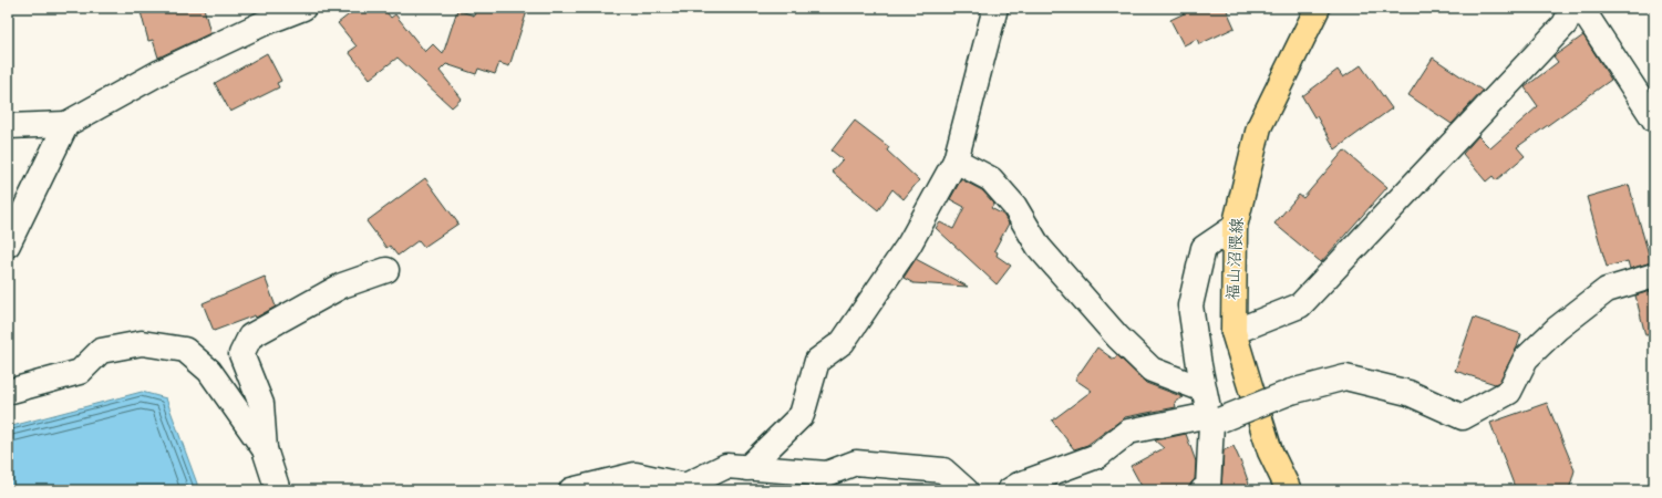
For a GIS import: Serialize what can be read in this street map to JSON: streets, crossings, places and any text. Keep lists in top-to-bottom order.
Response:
{
  "streets": {
    "main road": ["福山沼隈線"]
  }
}
